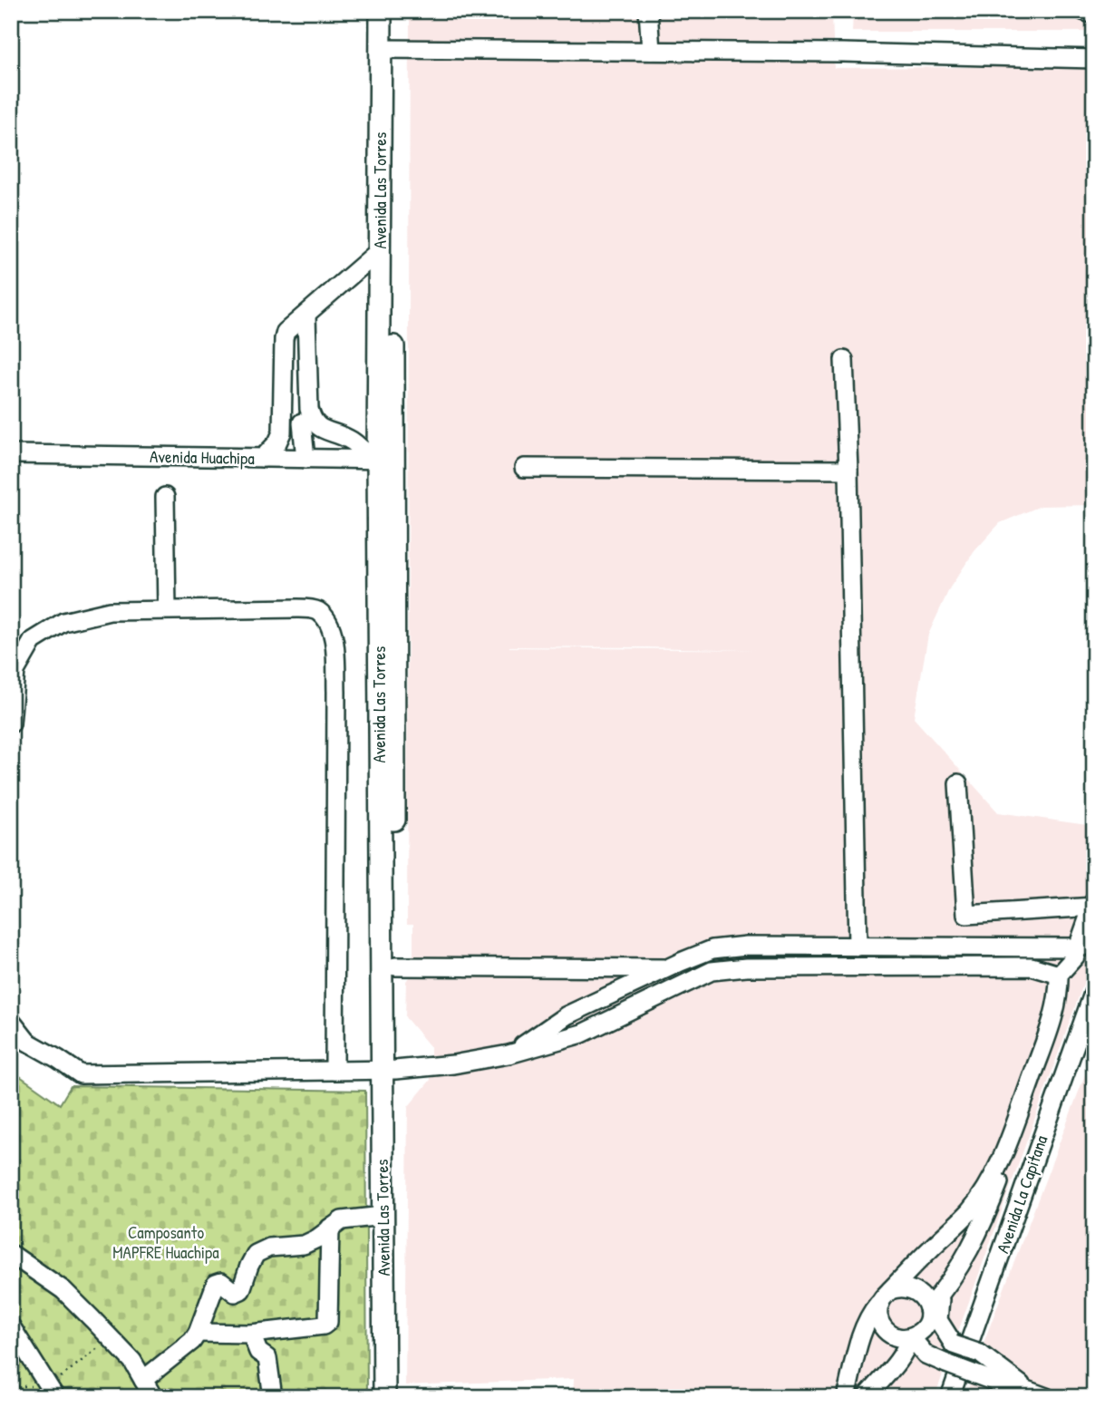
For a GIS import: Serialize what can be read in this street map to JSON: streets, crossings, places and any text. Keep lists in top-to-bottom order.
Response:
{
  "streets": {
    "main road": ["Avenida Las Torres"],
    "street": ["Avenida Huachipa", "Avenida La Capitana"]
  },
  "crossings": [
    ["Avenida Las Torres", "Avenida Huachipa"]
  ],
  "parks": ["Camposanto MAPFRE Huachipa"]
}
